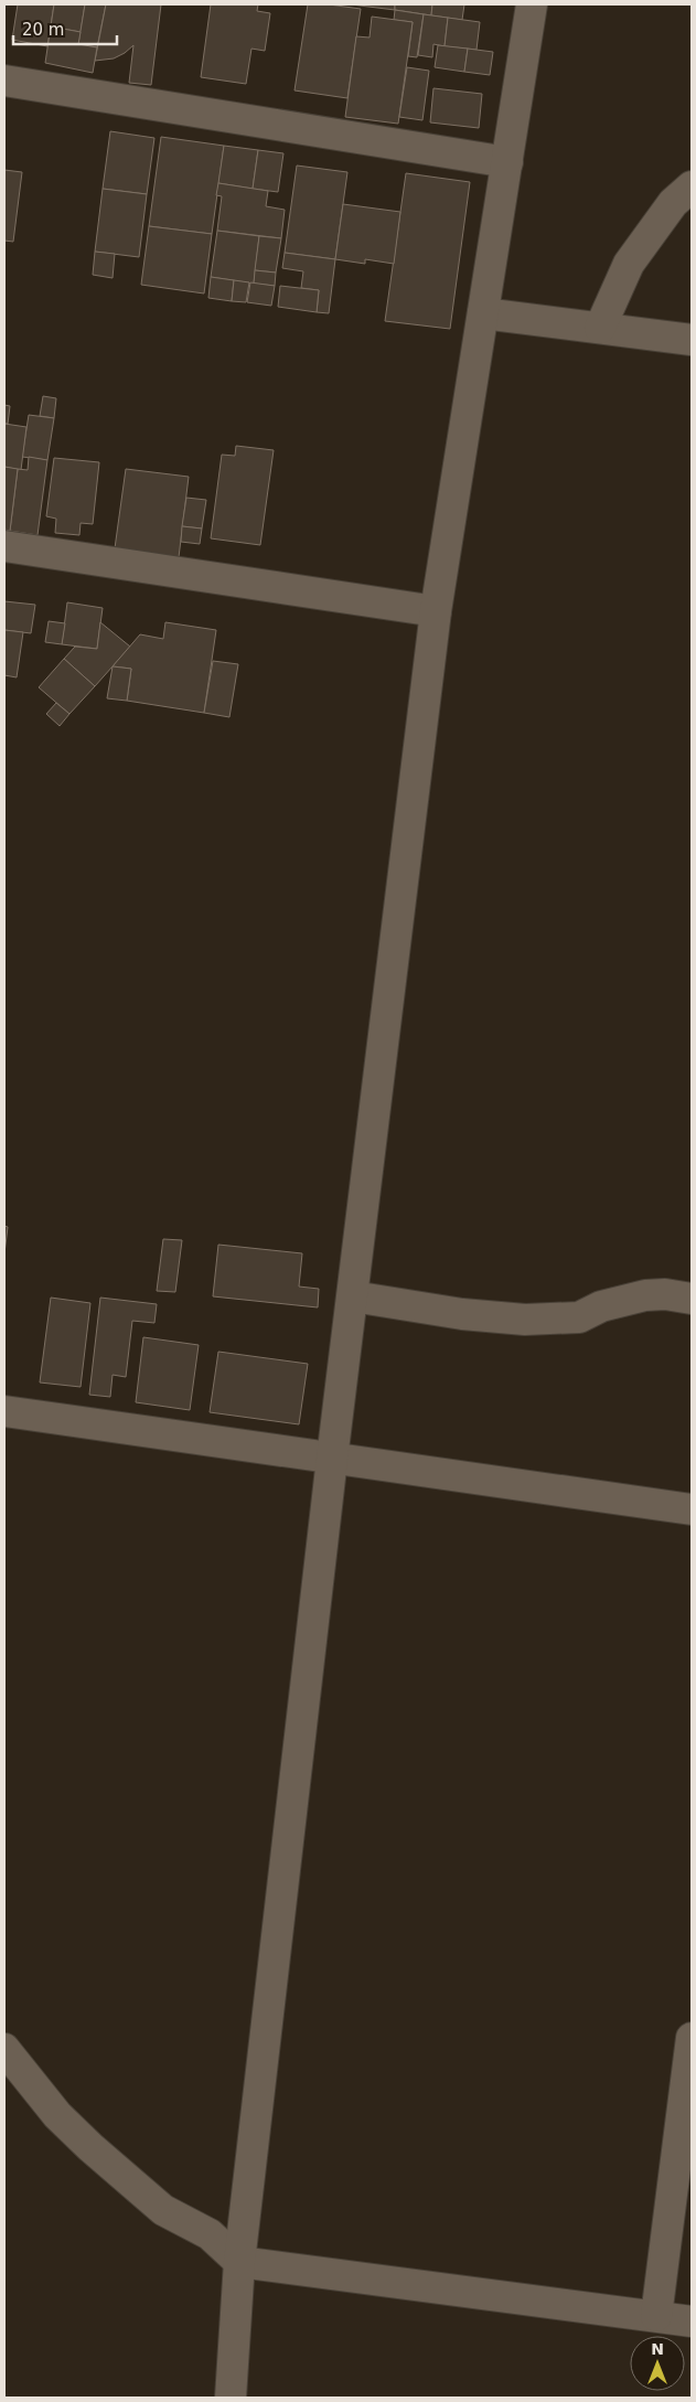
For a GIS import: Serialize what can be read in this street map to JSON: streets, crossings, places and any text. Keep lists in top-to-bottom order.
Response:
{
  "scale_bar": "20 m",
  "north": "top"
}
